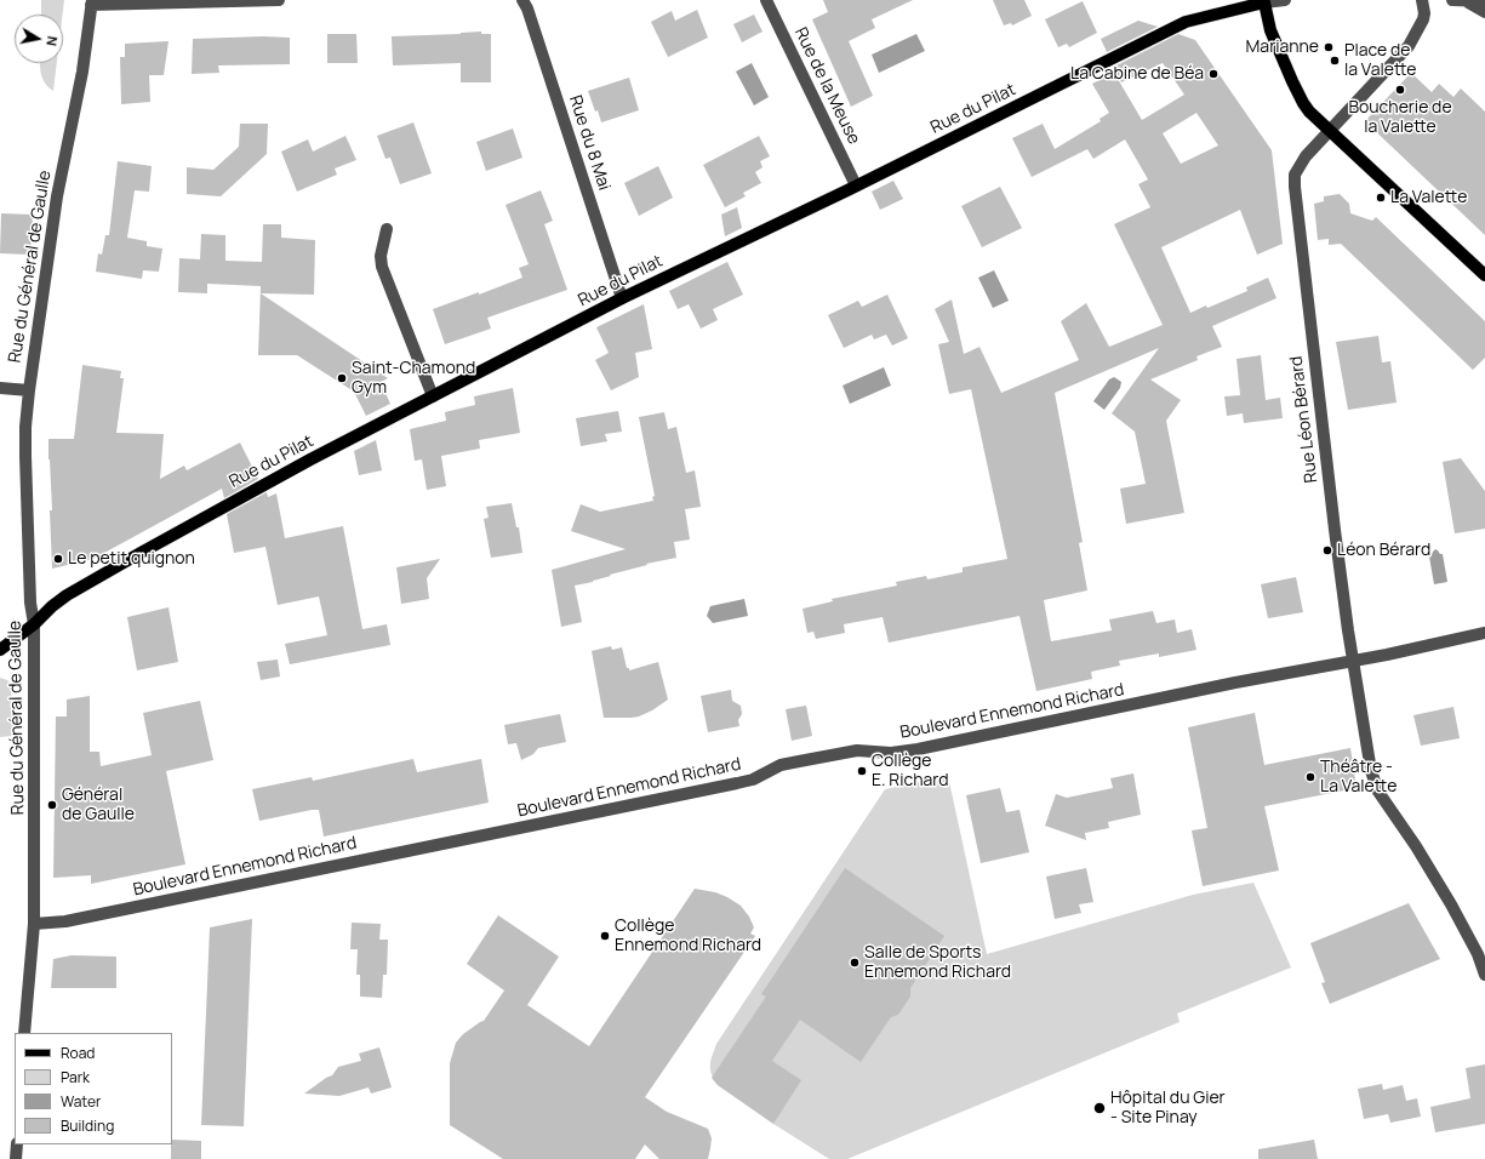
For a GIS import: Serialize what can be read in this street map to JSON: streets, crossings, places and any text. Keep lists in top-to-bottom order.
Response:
{
  "streets": {
    "main road": ["Rue du Pilat"],
    "street": [
      "Rue de la Meuse",
      "Rue du 8 Mai",
      "Rue du Général de Gaulle",
      "Rue Léon Bérard",
      "Boulevard Ennemond Richard"
    ]
  },
  "crossings": [
    ["Rue de la Meuse", "Rue du Pilat"],
    ["Rue du Pilat", "Rue du 8 Mai"],
    ["Rue du Pilat", "Rue du Général de Gaulle"],
    ["Rue du Général de Gaulle", "Boulevard Ennemond Richard"],
    ["Rue Léon Bérard", "Boulevard Ennemond Richard"]
  ],
  "places": [
    "Marianne",
    "Place de la Valette",
    "La Cabine de Béa",
    "Boucherie de la Valette",
    "La Valette",
    "Saint-Chamond Gym",
    "Léon Bérard",
    "Le petit quignon",
    "Collège E. Richard",
    "Théâtre - La Valette",
    "Général de Gaulle",
    "Collège Ennemond Richard",
    "Salle de Sports Ennemond Richard",
    "Hôpital du Gier - Site Pinay"
  ],
  "legend": [
    "Road",
    "Park",
    "Water",
    "Building"
  ],
  "north": "right"
}
